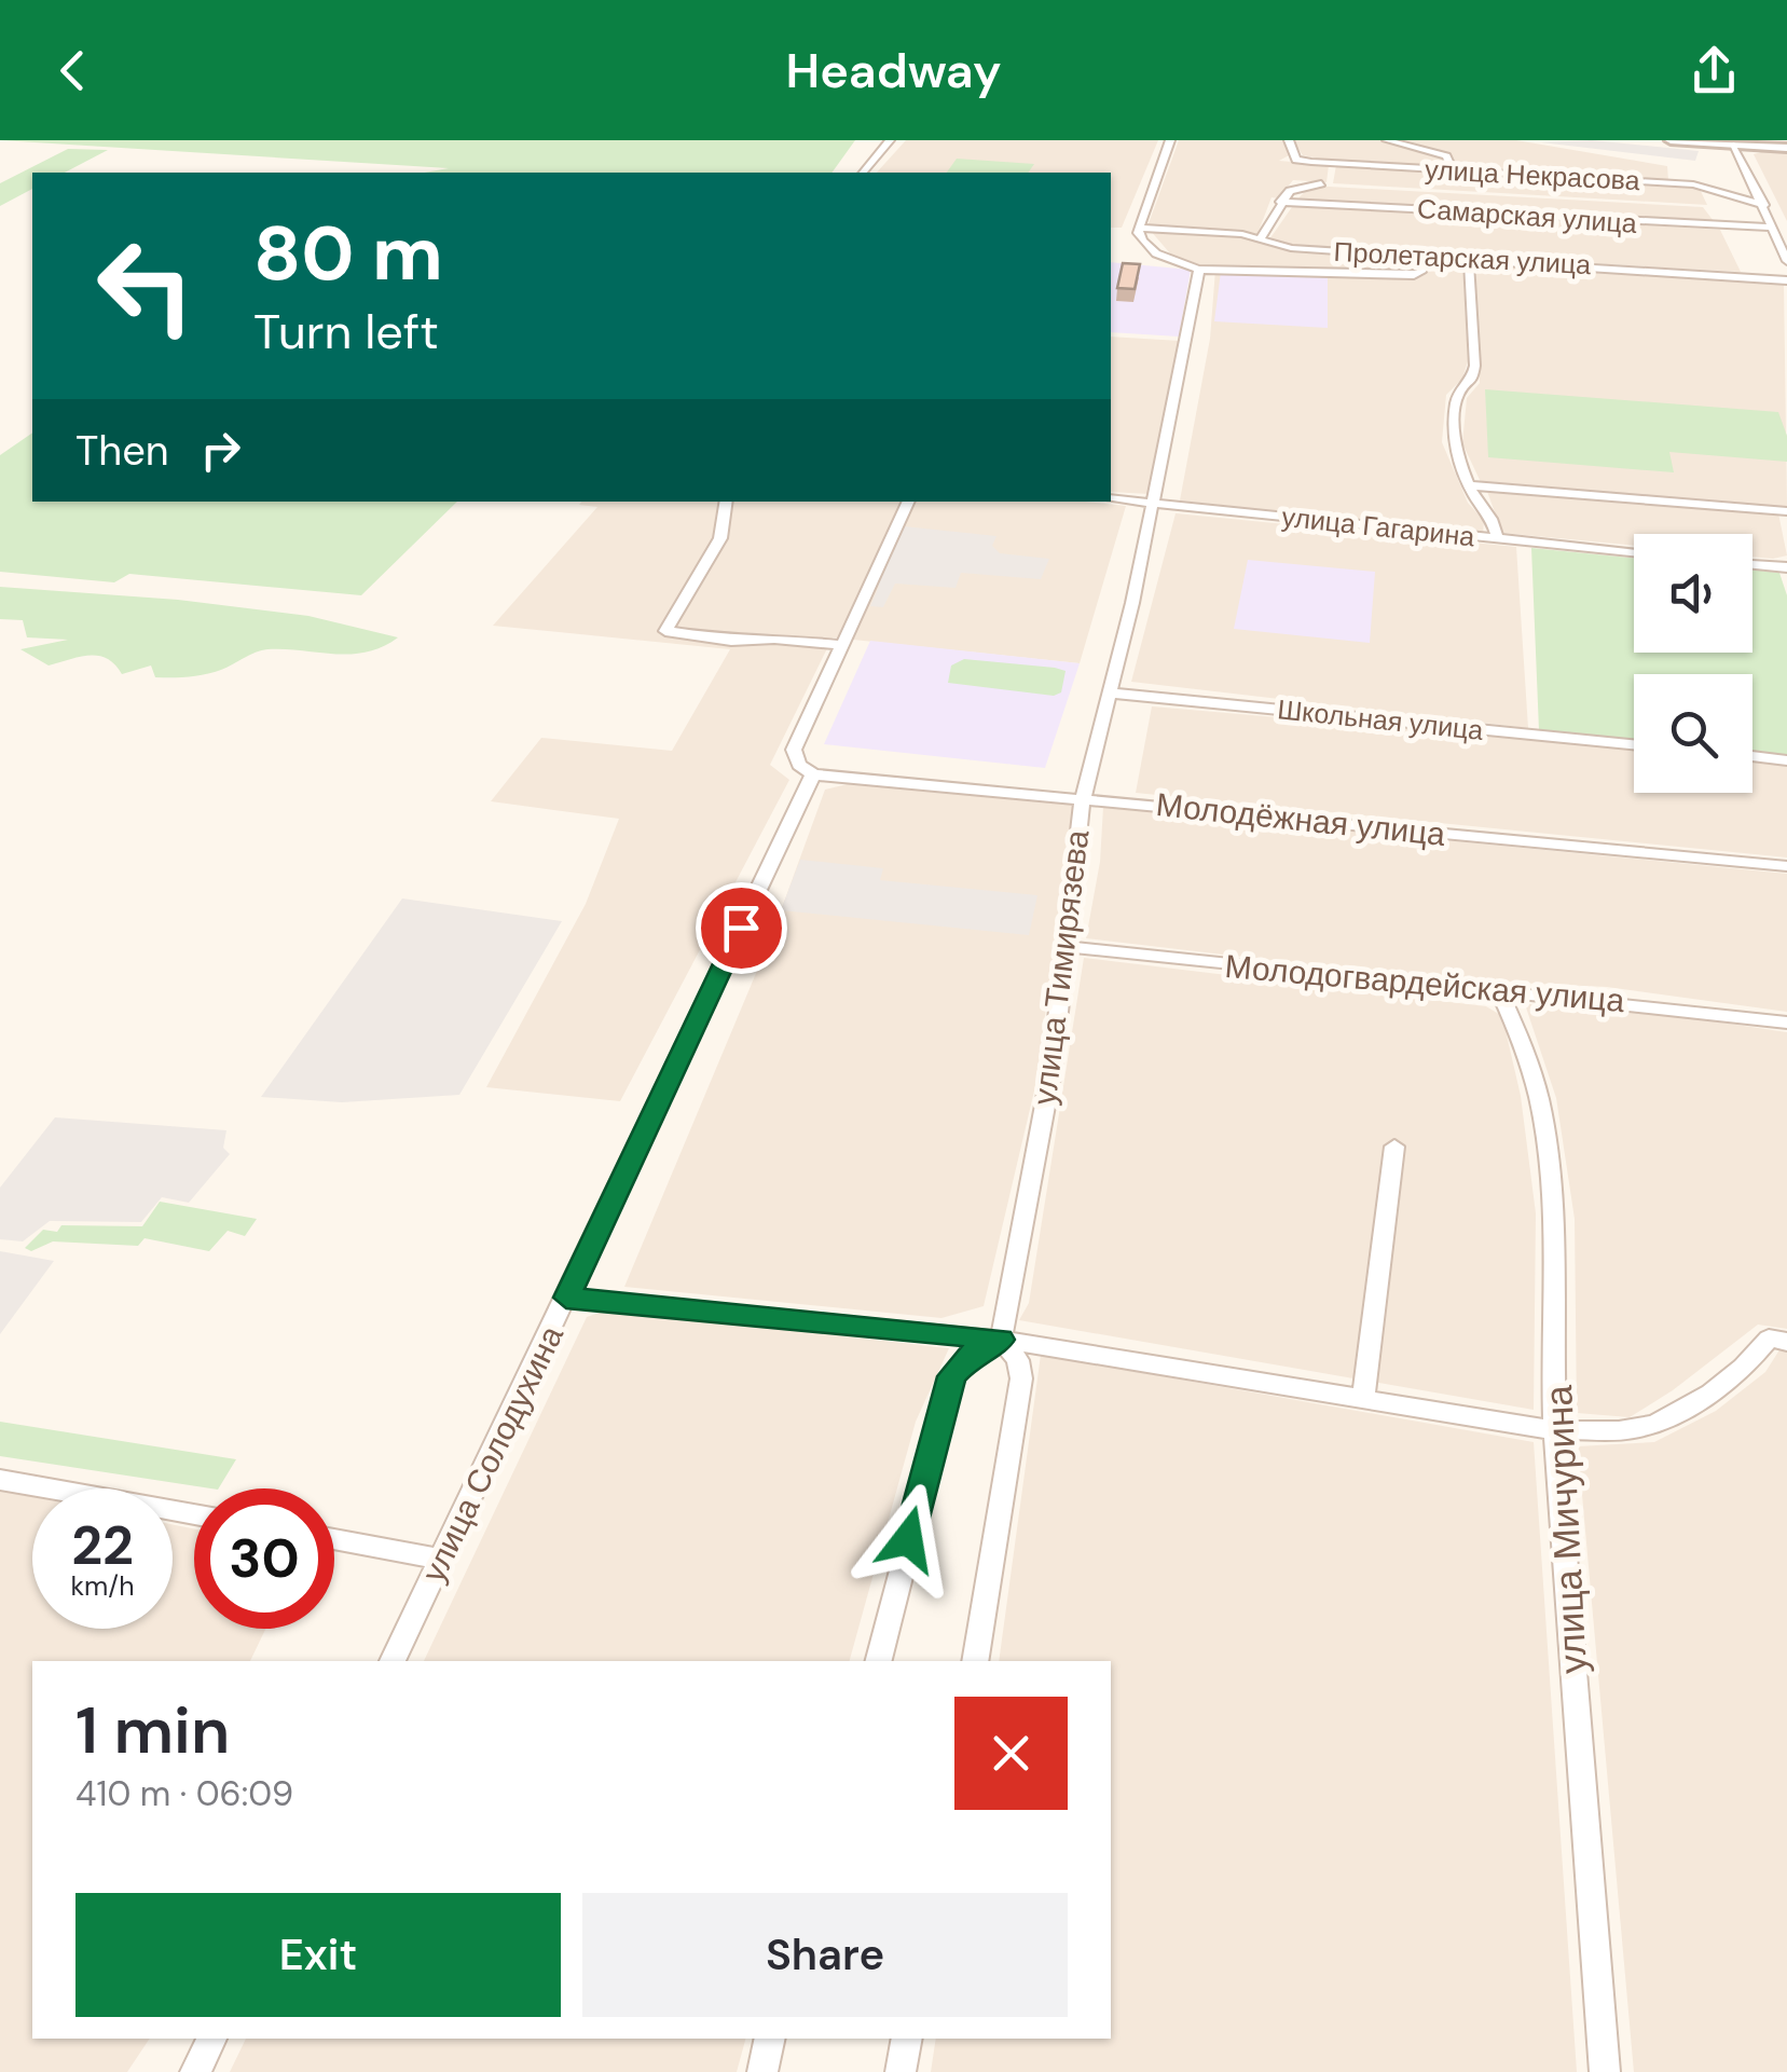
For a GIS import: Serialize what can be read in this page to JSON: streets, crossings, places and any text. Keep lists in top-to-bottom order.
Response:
{
  "streets": {
    "street": [
      "улица Некрасова",
      "Самарская улица",
      "Пролетарская улица",
      "улица Гагарина",
      "Школьная улица",
      "Молодёжная улица",
      "улица Тимирязева",
      "Молодогвардейская улица",
      "улица Солодухина",
      "улица Мичурина"
    ]
  },
  "crossings": [
    ["улица Гагарина", "улица Тимирязева"],
    ["Школьная улица", "улица Тимирязева"],
    ["Молодёжная улица", "улица Тимирязева"],
    ["Молодёжная улица", "улица Солодухина"],
    ["улица Тимирязева", "Молодогвардейская улица"],
    ["Молодогвардейская улица", "улица Мичурина"]
  ],
  "page": {
    "header": "Headway",
    "turn": ["80 m", "Turn left"],
    "then": "Then",
    "speed": "22 km/h",
    "limit": "30",
    "heading": ["1 min", "410 m · 06:09"],
    "buttons": ["Exit", "Share"]
  }
}
